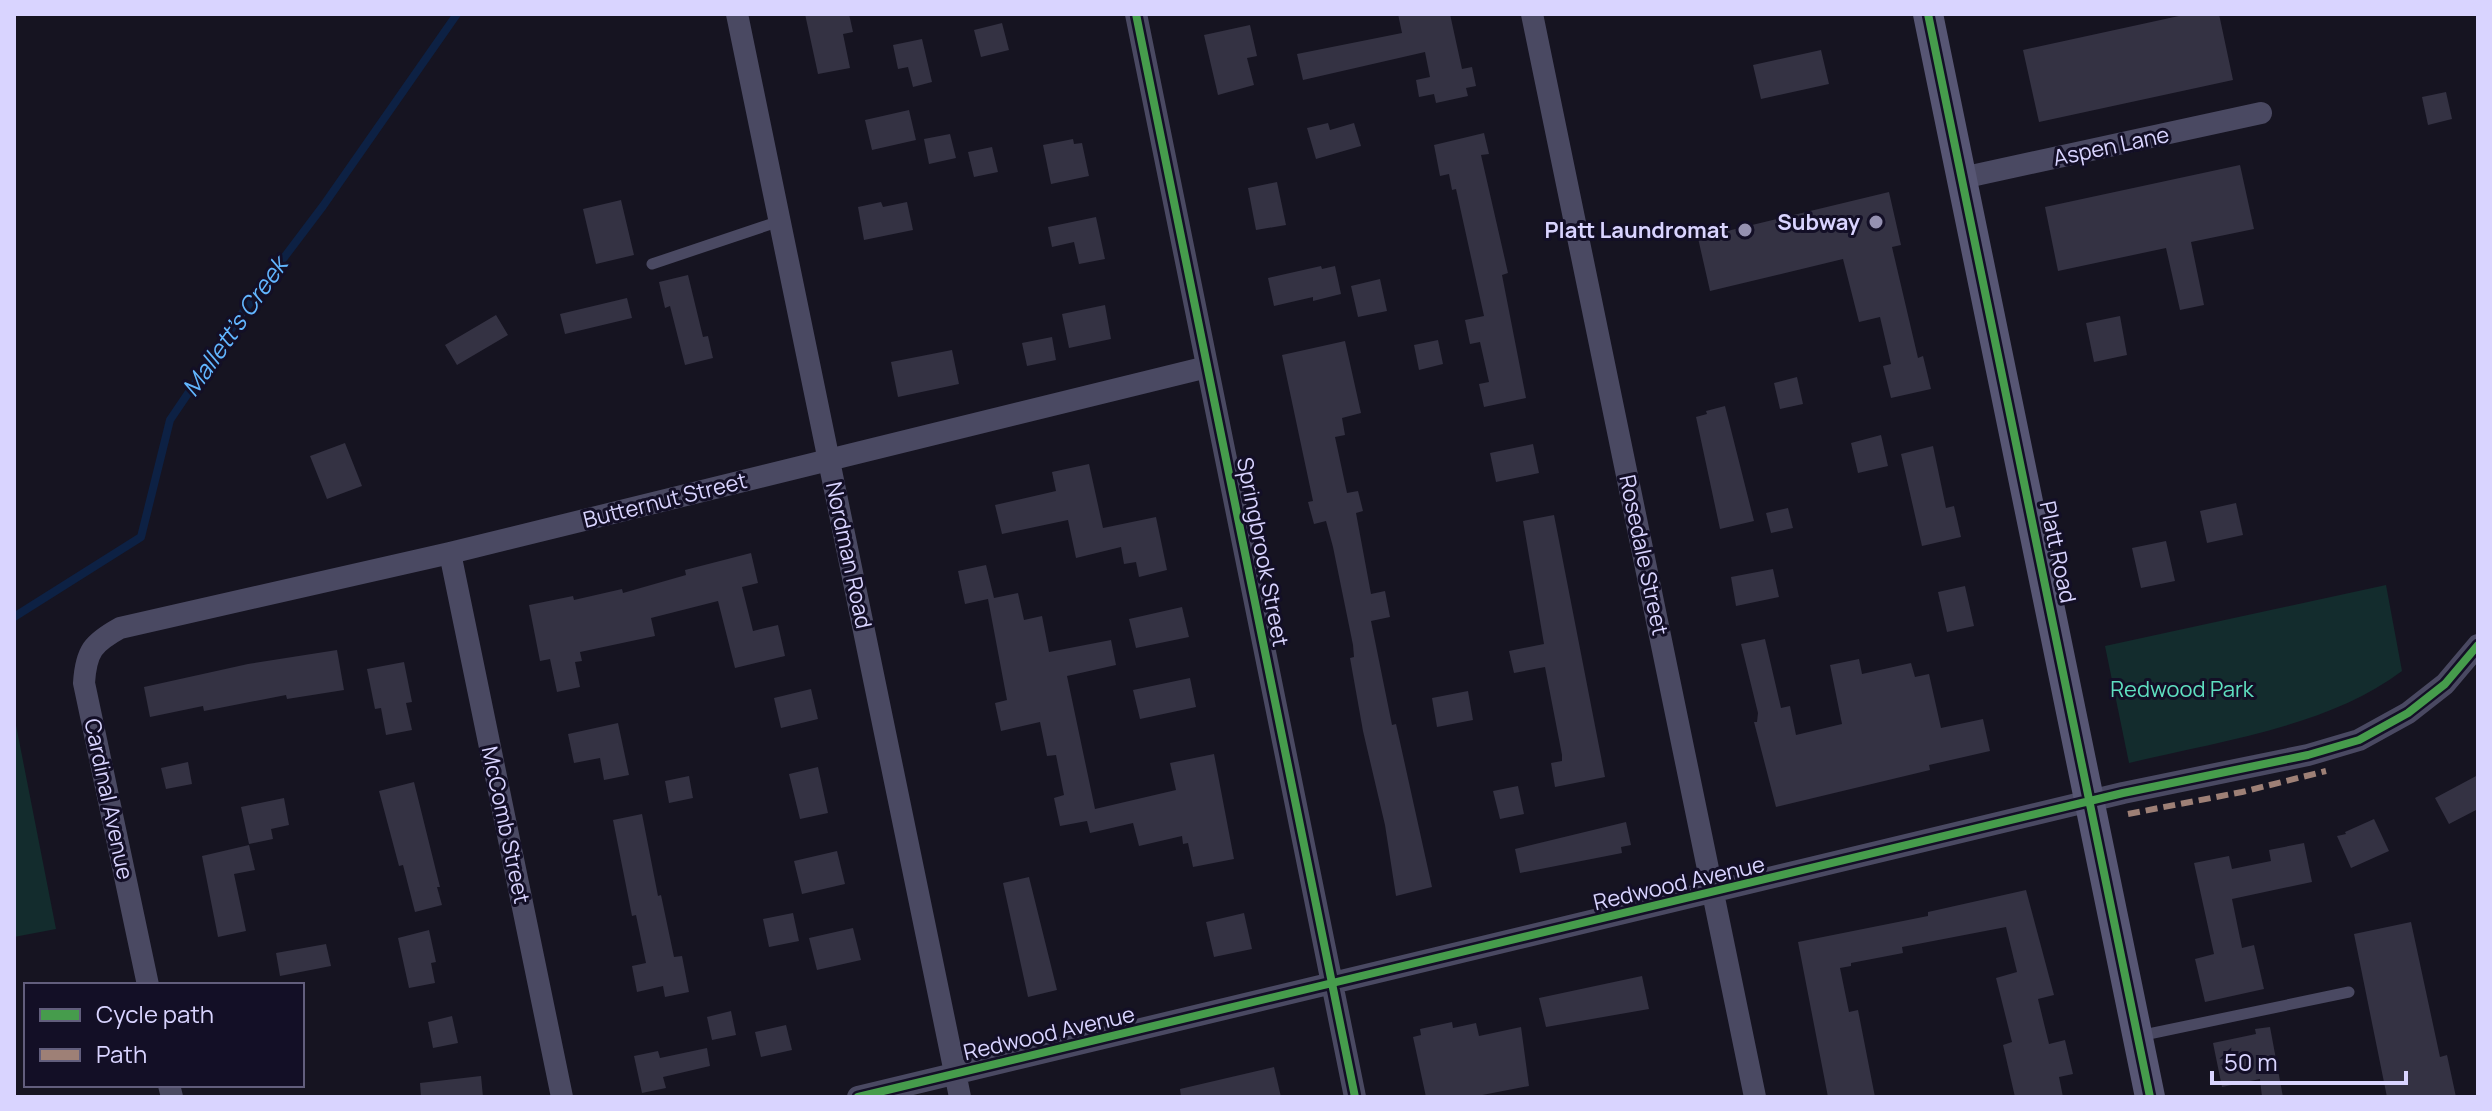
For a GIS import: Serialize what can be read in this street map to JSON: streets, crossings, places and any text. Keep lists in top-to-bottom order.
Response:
{
  "streets": {
    "main road": ["Platt Road"],
    "street": [
      "Aspen Lane",
      "Butternut Street",
      "Springbrook Street",
      "Nordman Road",
      "Rosedale Street",
      "Cardinal Avenue",
      "McComb Street",
      "Redwood Avenue"
    ]
  },
  "crossings": [
    ["Aspen Lane", "Platt Road"],
    ["Butternut Street", "Springbrook Street"],
    ["Butternut Street", "Nordman Road"],
    ["Butternut Street", "Cardinal Avenue"],
    ["Butternut Street", "McComb Street"],
    ["Springbrook Street", "Redwood Avenue"],
    ["Platt Road", "Redwood Avenue"],
    ["Nordman Road", "Redwood Avenue"],
    ["Rosedale Street", "Redwood Avenue"]
  ],
  "water": ["Mallett's Creek"],
  "parks": ["Redwood Park"],
  "places": ["Subway", "Platt Laundromat"],
  "legend": ["Cycle path", "Path"],
  "scale_bar": "50 m"
}
